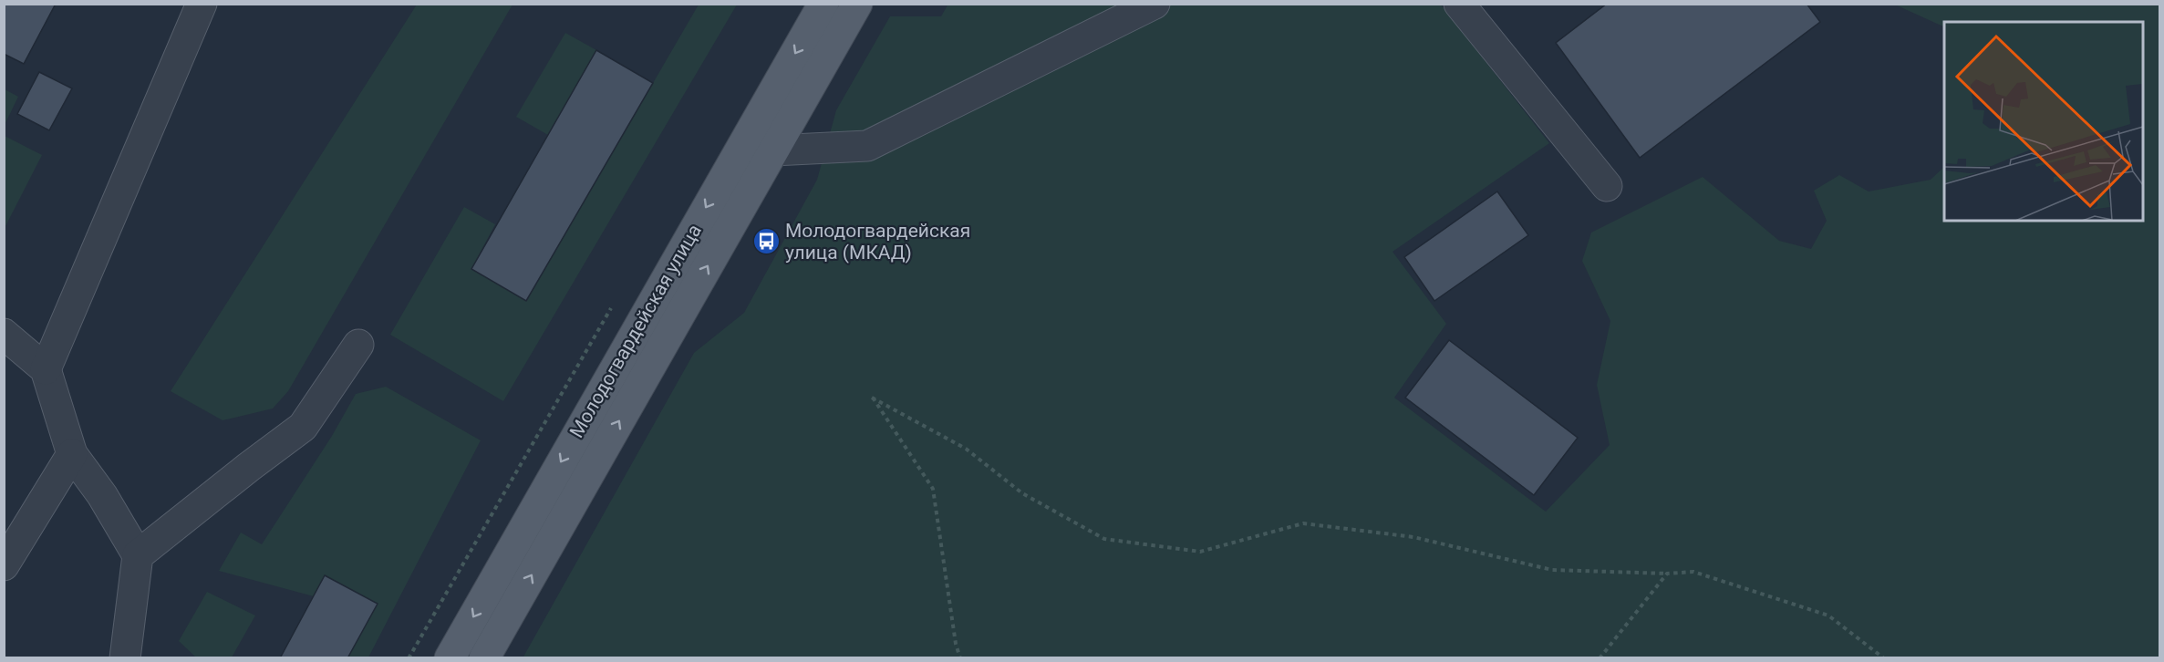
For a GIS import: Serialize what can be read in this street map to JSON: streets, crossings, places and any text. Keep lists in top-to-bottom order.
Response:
{
  "streets": {
    "main road": ["Молодогвардейская улица"]
  },
  "places": {
    "bus stop": ["Молодогвардейская улица (МКАД)"]
  }
}
